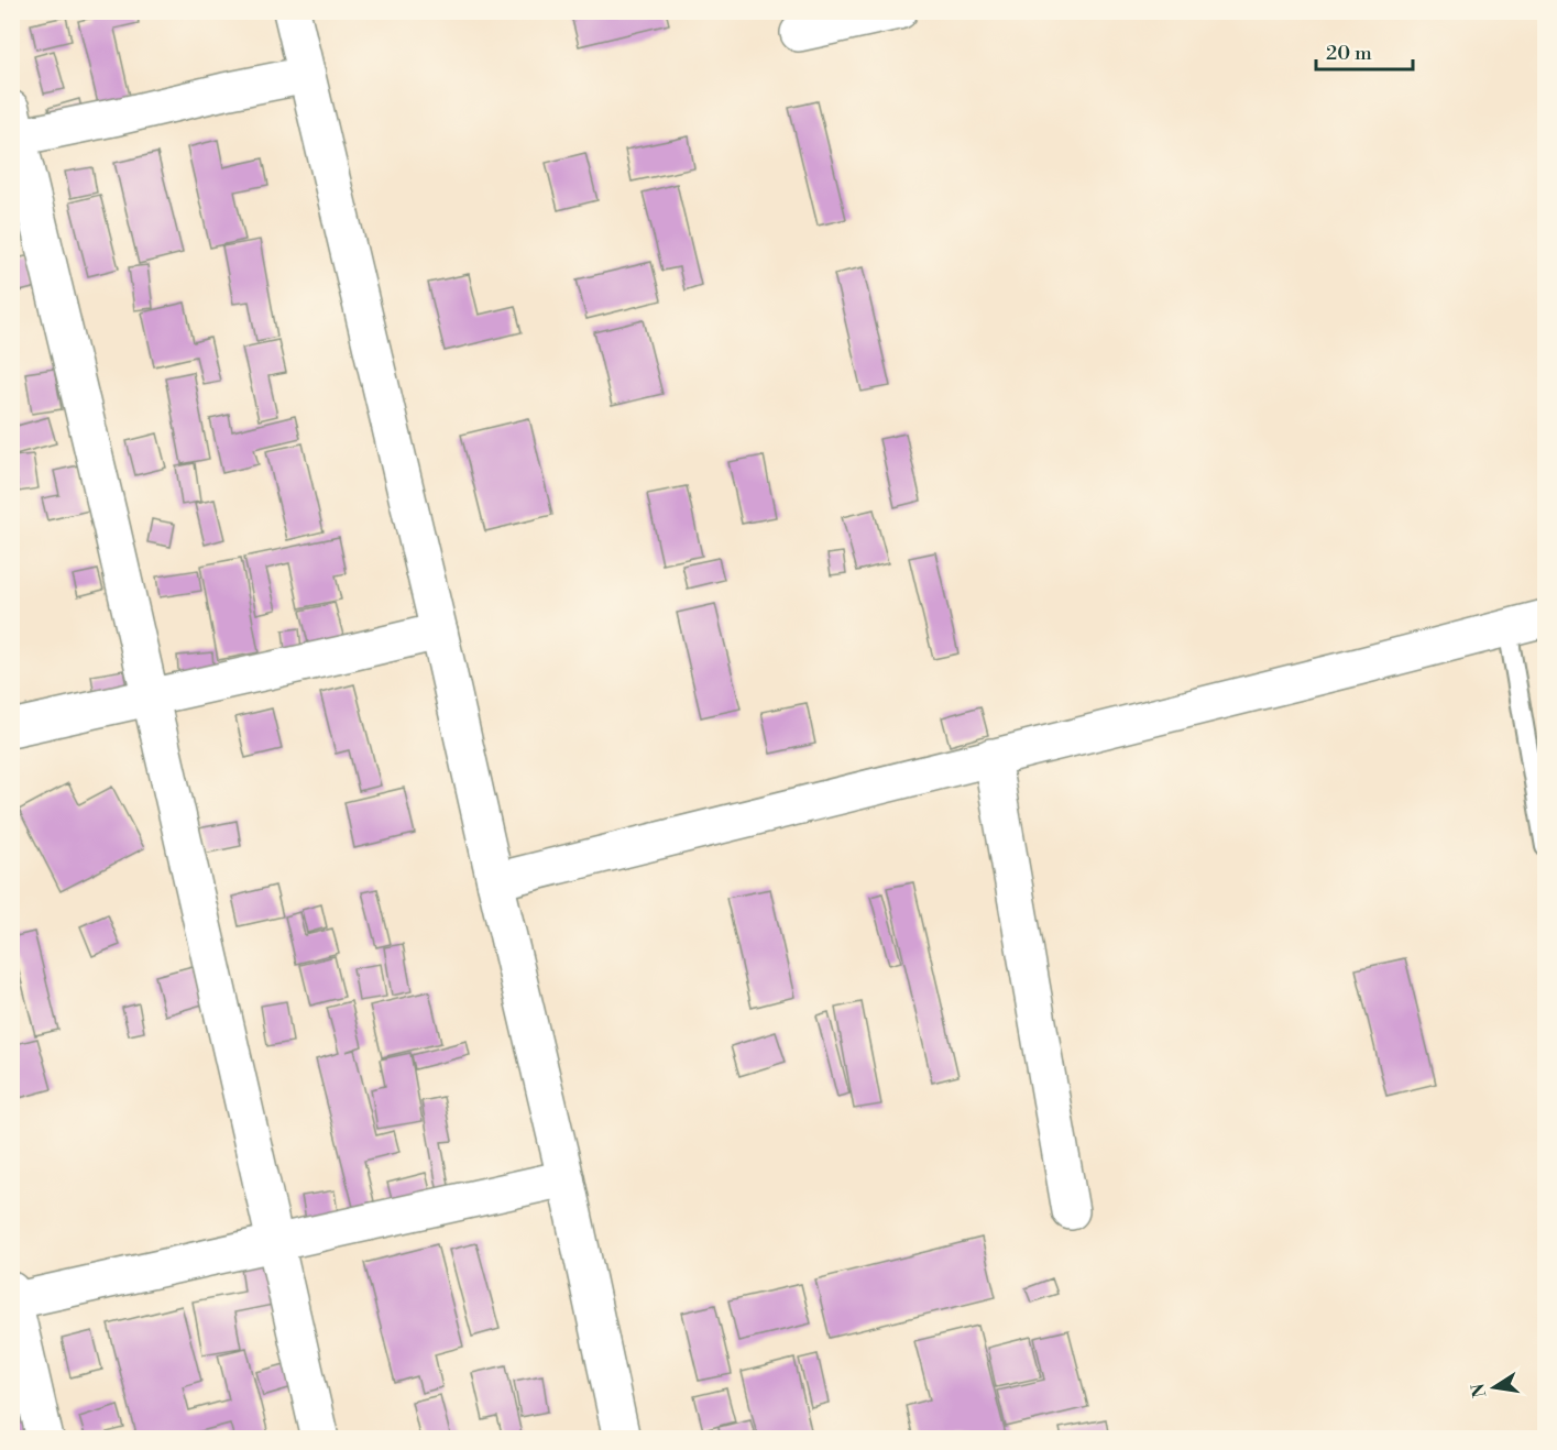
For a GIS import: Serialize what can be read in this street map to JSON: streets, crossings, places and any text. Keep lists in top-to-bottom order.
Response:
{
  "scale_bar": "20 m",
  "north": "left"
}
